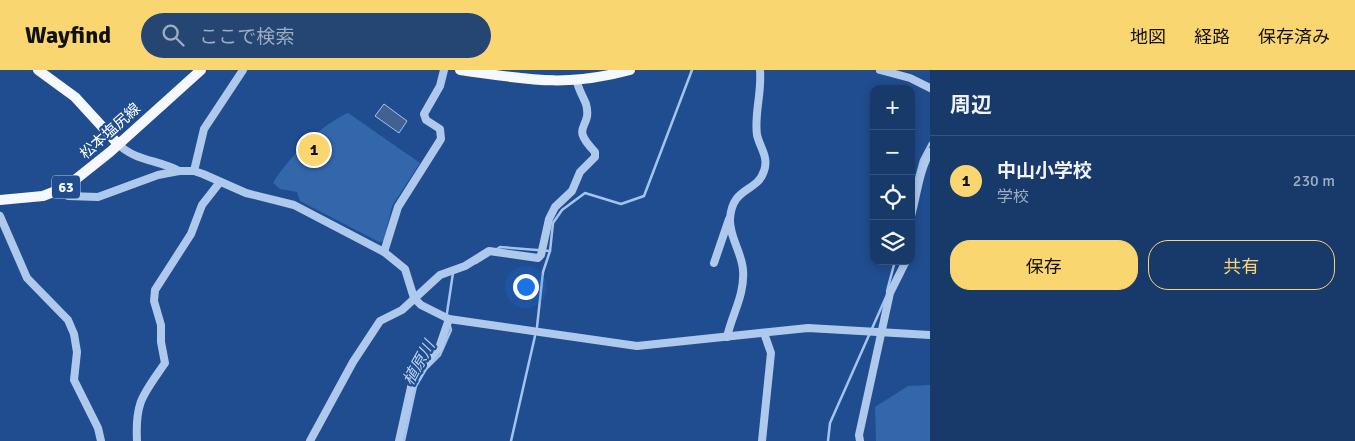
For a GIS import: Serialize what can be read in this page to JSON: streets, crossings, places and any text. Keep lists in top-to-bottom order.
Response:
{
  "streets": {
    "main road": ["松本塩尻線", "63"]
  },
  "water": ["植原川"],
  "page": {
    "header": "Wayfind",
    "search": "ここで検索",
    "nav": ["地図", "経路", "保存済み"],
    "heading": "周辺",
    "map_buttons": ["+", "−"],
    "pins": "1",
    "list": [
      {
        "mark": "1",
        "name": "中山小学校",
        "note": "学校",
        "value": "230 m"
      }
    ],
    "buttons": ["保存", "共有"]
  }
}
